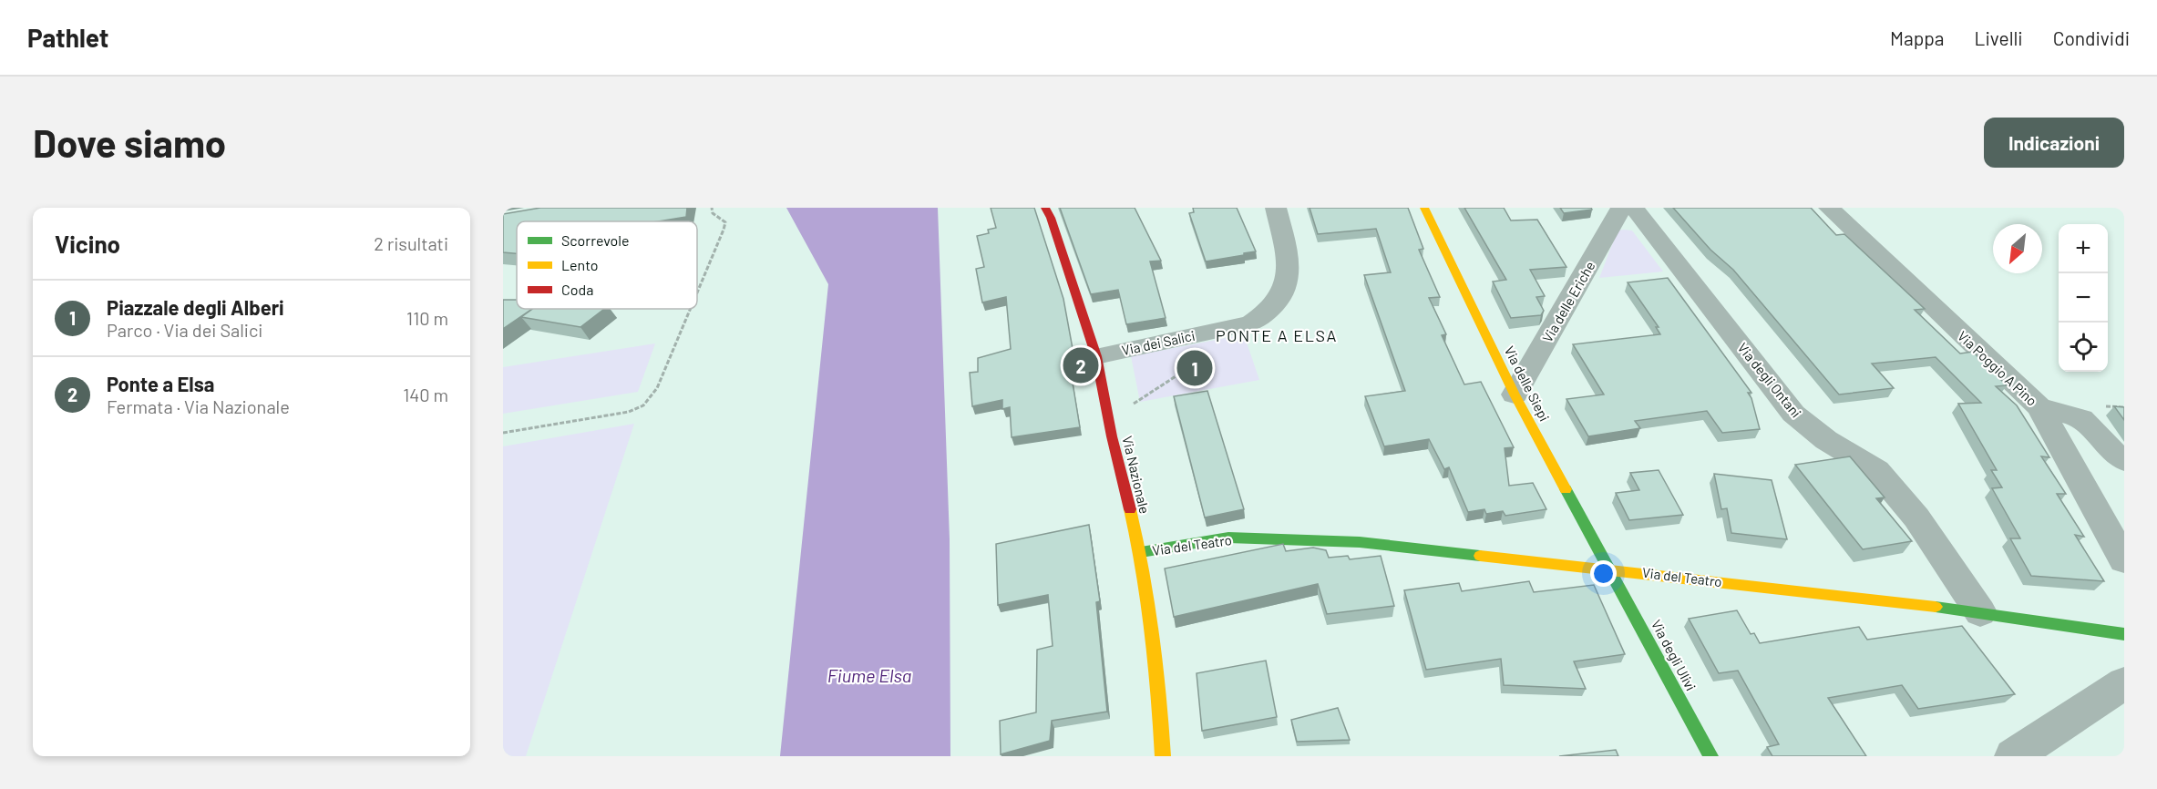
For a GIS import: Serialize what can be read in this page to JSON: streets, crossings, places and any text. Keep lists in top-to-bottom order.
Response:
{
  "streets": {
    "street": [
      "Via delle Eriche",
      "Via dei Salici",
      "Via Poggio A Pino",
      "Via degli Ontani",
      "Via delle Siepi",
      "Via Nazionale",
      "Via del Teatro",
      "Via degli Ulivi"
    ]
  },
  "crossings": [
    ["Via delle Eriche", "Via delle Siepi"],
    ["Via dei Salici", "Via Nazionale"],
    ["Via degli Ontani", "Via del Teatro"],
    ["Via delle Siepi", "Via del Teatro"],
    ["Via delle Siepi", "Via degli Ulivi"],
    ["Via Nazionale", "Via del Teatro"],
    ["Via del Teatro", "Via degli Ulivi"]
  ],
  "districts": ["PONTE A ELSA"],
  "water": ["Fiume Elsa"],
  "legend": ["Scorrevole", "Lento", "Coda"],
  "north": "bottom left",
  "page": {
    "header": "Pathlet",
    "nav": ["Mappa", "Livelli", "Condividi"],
    "buttons": "Indicazioni",
    "title": "Dove siamo",
    "heading": ["Vicino", "2 risultati"],
    "map_buttons": ["+", "−"],
    "list": [
      {
        "mark": "1",
        "name": "Piazzale degli Alberi",
        "note": "Parco · Via dei Salici",
        "value": "110 m"
      },
      {
        "mark": "2",
        "name": "Ponte a Elsa",
        "note": "Fermata · Via Nazionale",
        "value": "140 m"
      }
    ],
    "pins": ["2", "1"]
  }
}
